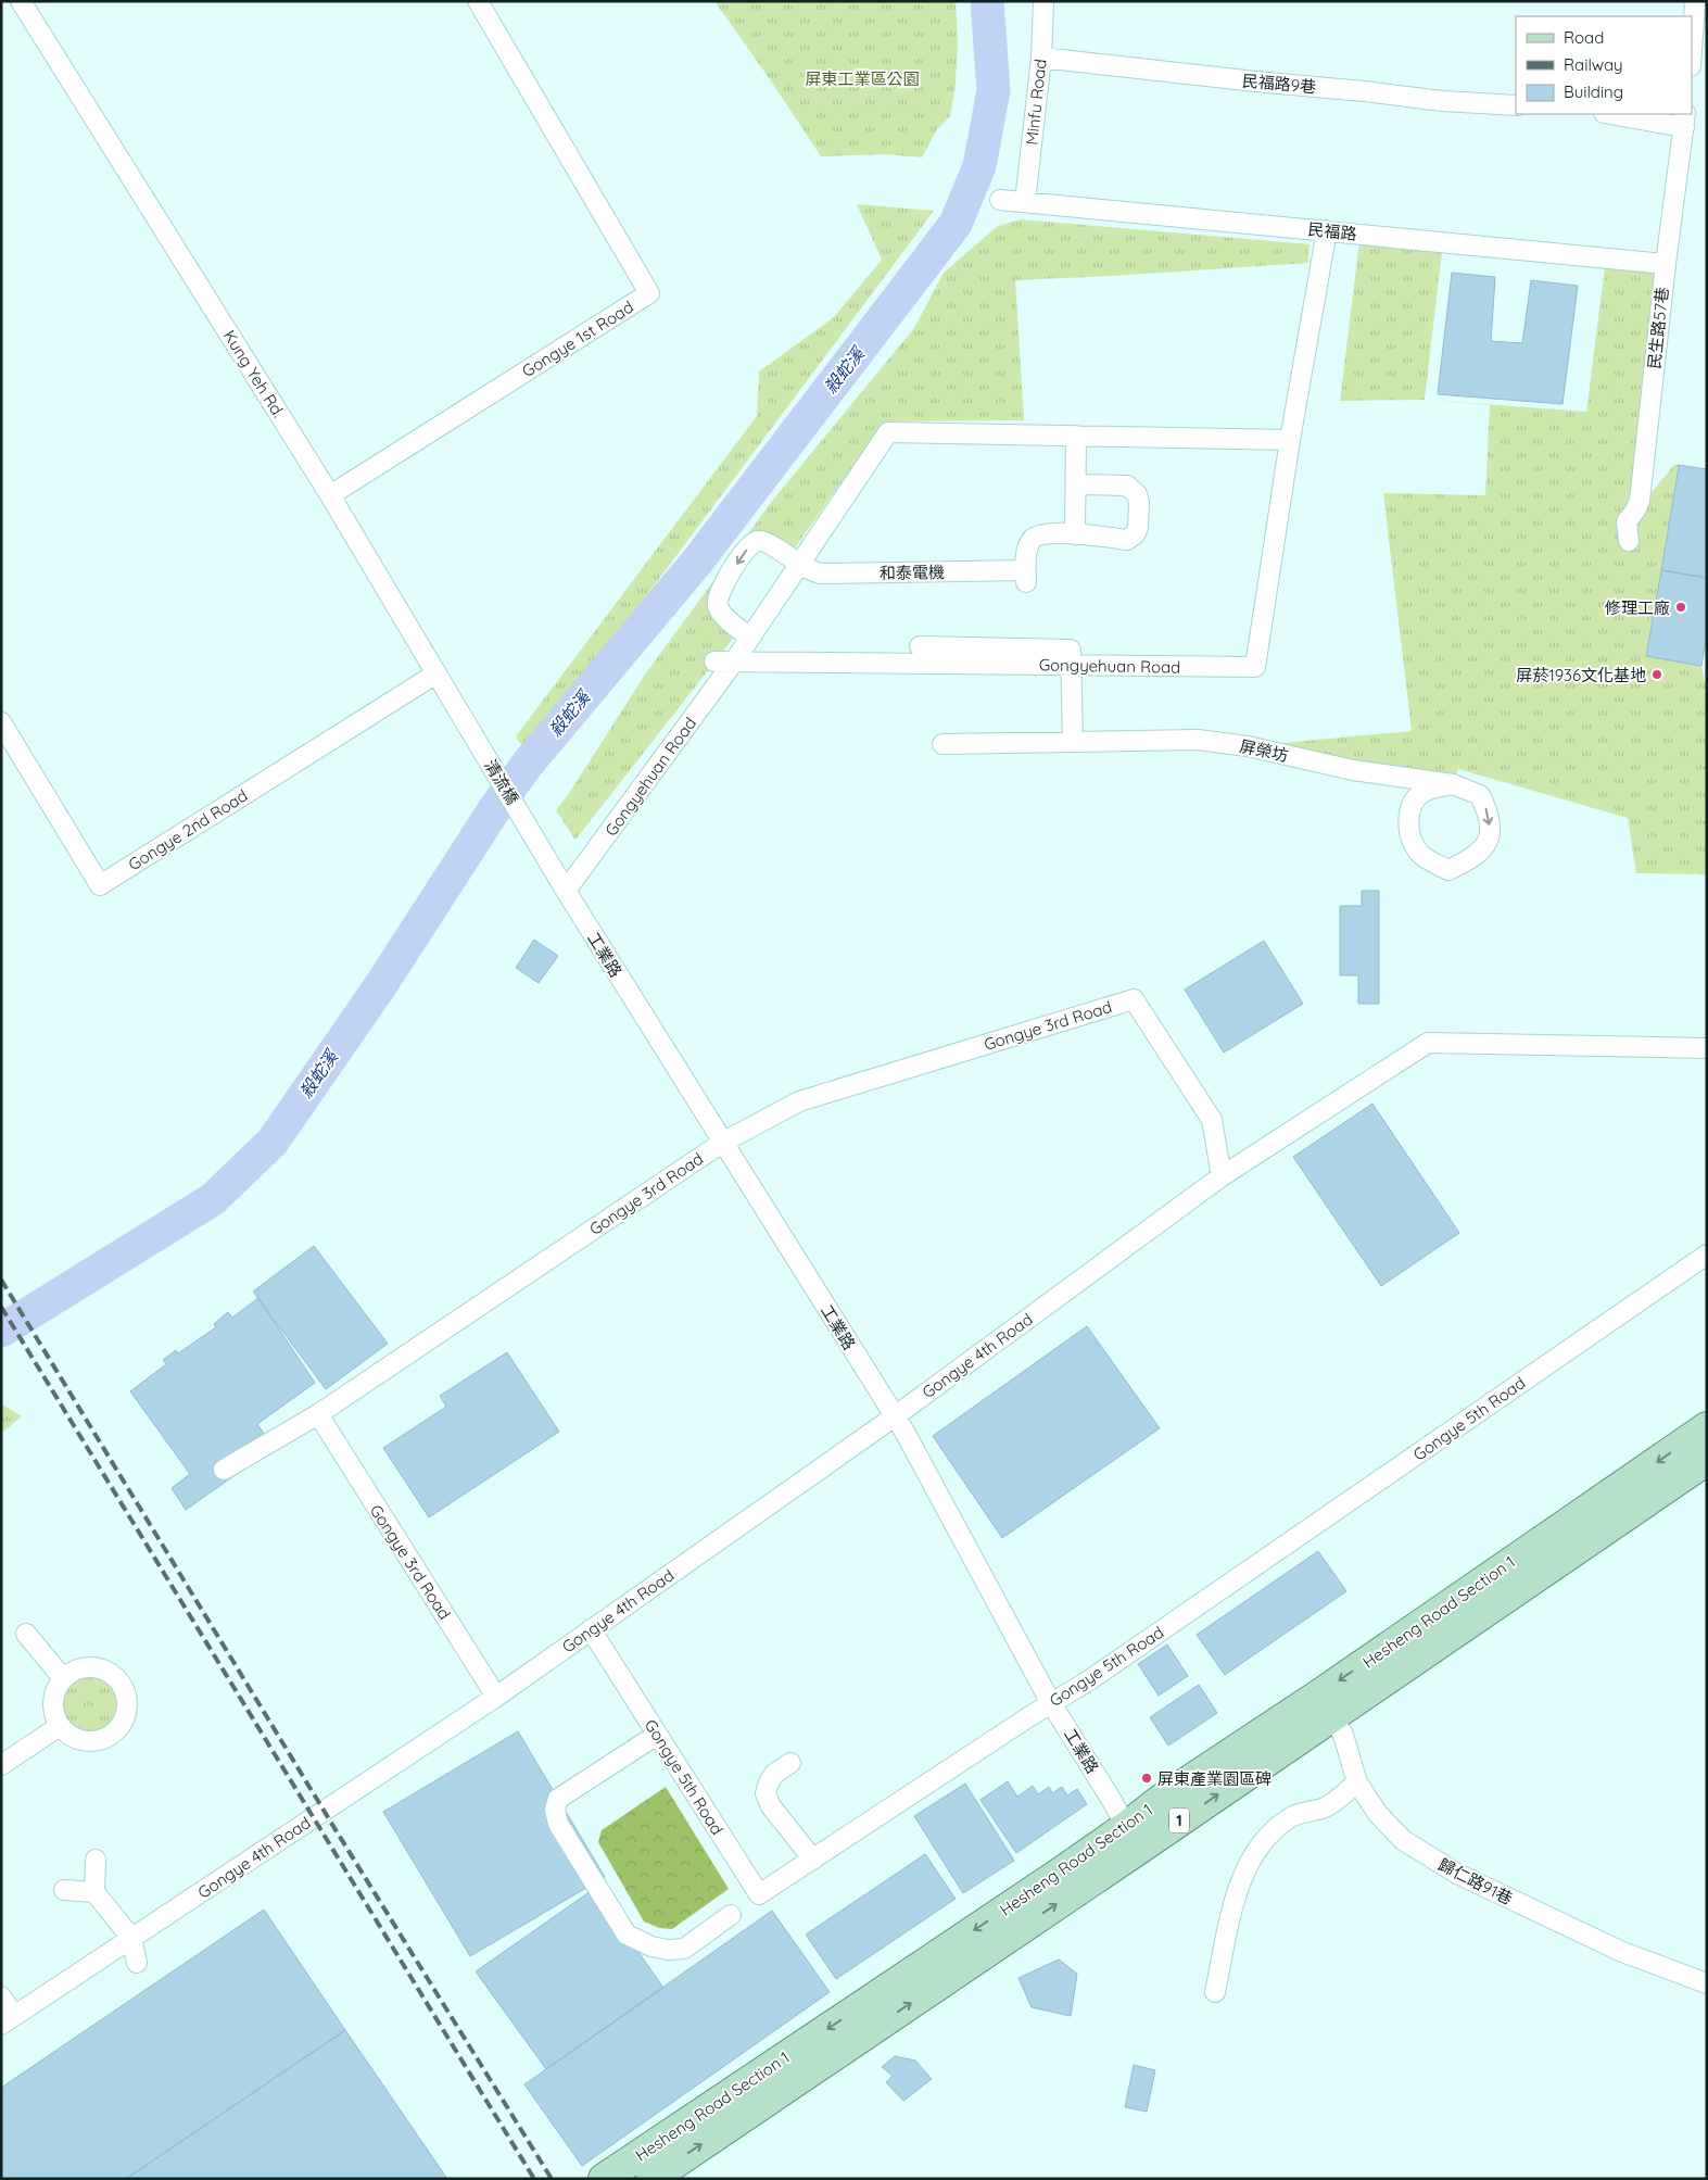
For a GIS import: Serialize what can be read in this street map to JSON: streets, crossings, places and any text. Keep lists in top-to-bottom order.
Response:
{
  "streets": {
    "main road": ["Hesheng Road Section 1", "1"],
    "street": [
      "民福路9巷",
      "Minfu Road",
      "民福路",
      "民生路57巷",
      "Gongye 1st Road",
      "Kung Yeh Rd.",
      "和泰電機",
      "Gongyehuan Road",
      "屏榮坊",
      "清流橋",
      "Gongye 2nd Road",
      "工業路",
      "Gongye 3rd Road",
      "Gongye 4th Road",
      "Gongye 5th Road",
      "歸仁路91巷"
    ]
  },
  "crossings": [
    ["民福路9巷", "Minfu Road"],
    ["Minfu Road", "民福路"],
    ["民福路", "民生路57巷"],
    ["民福路", "Gongyehuan Road"],
    ["Gongye 1st Road", "Kung Yeh Rd."],
    ["Kung Yeh Rd.", "清流橋"],
    ["Kung Yeh Rd.", "Gongye 2nd Road"],
    ["和泰電機", "Gongyehuan Road"],
    ["Gongyehuan Road", "工業路"],
    ["清流橋", "工業路"],
    ["工業路", "Gongye 3rd Road"],
    ["工業路", "Gongye 4th Road"],
    ["工業路", "Gongye 5th Road"],
    ["工業路", "Hesheng Road Section 1"],
    ["Gongye 3rd Road", "Gongye 4th Road"],
    ["Gongye 4th Road", "Gongye 5th Road"],
    ["Hesheng Road Section 1", "歸仁路91巷"]
  ],
  "water": ["殺蛇溪"],
  "parks": ["屏東工業區公園"],
  "places": ["修理工廠", "屏菸1936文化基地", "屏東產業園區碑"],
  "legend": ["Road", "Railway", "Building"]
}
